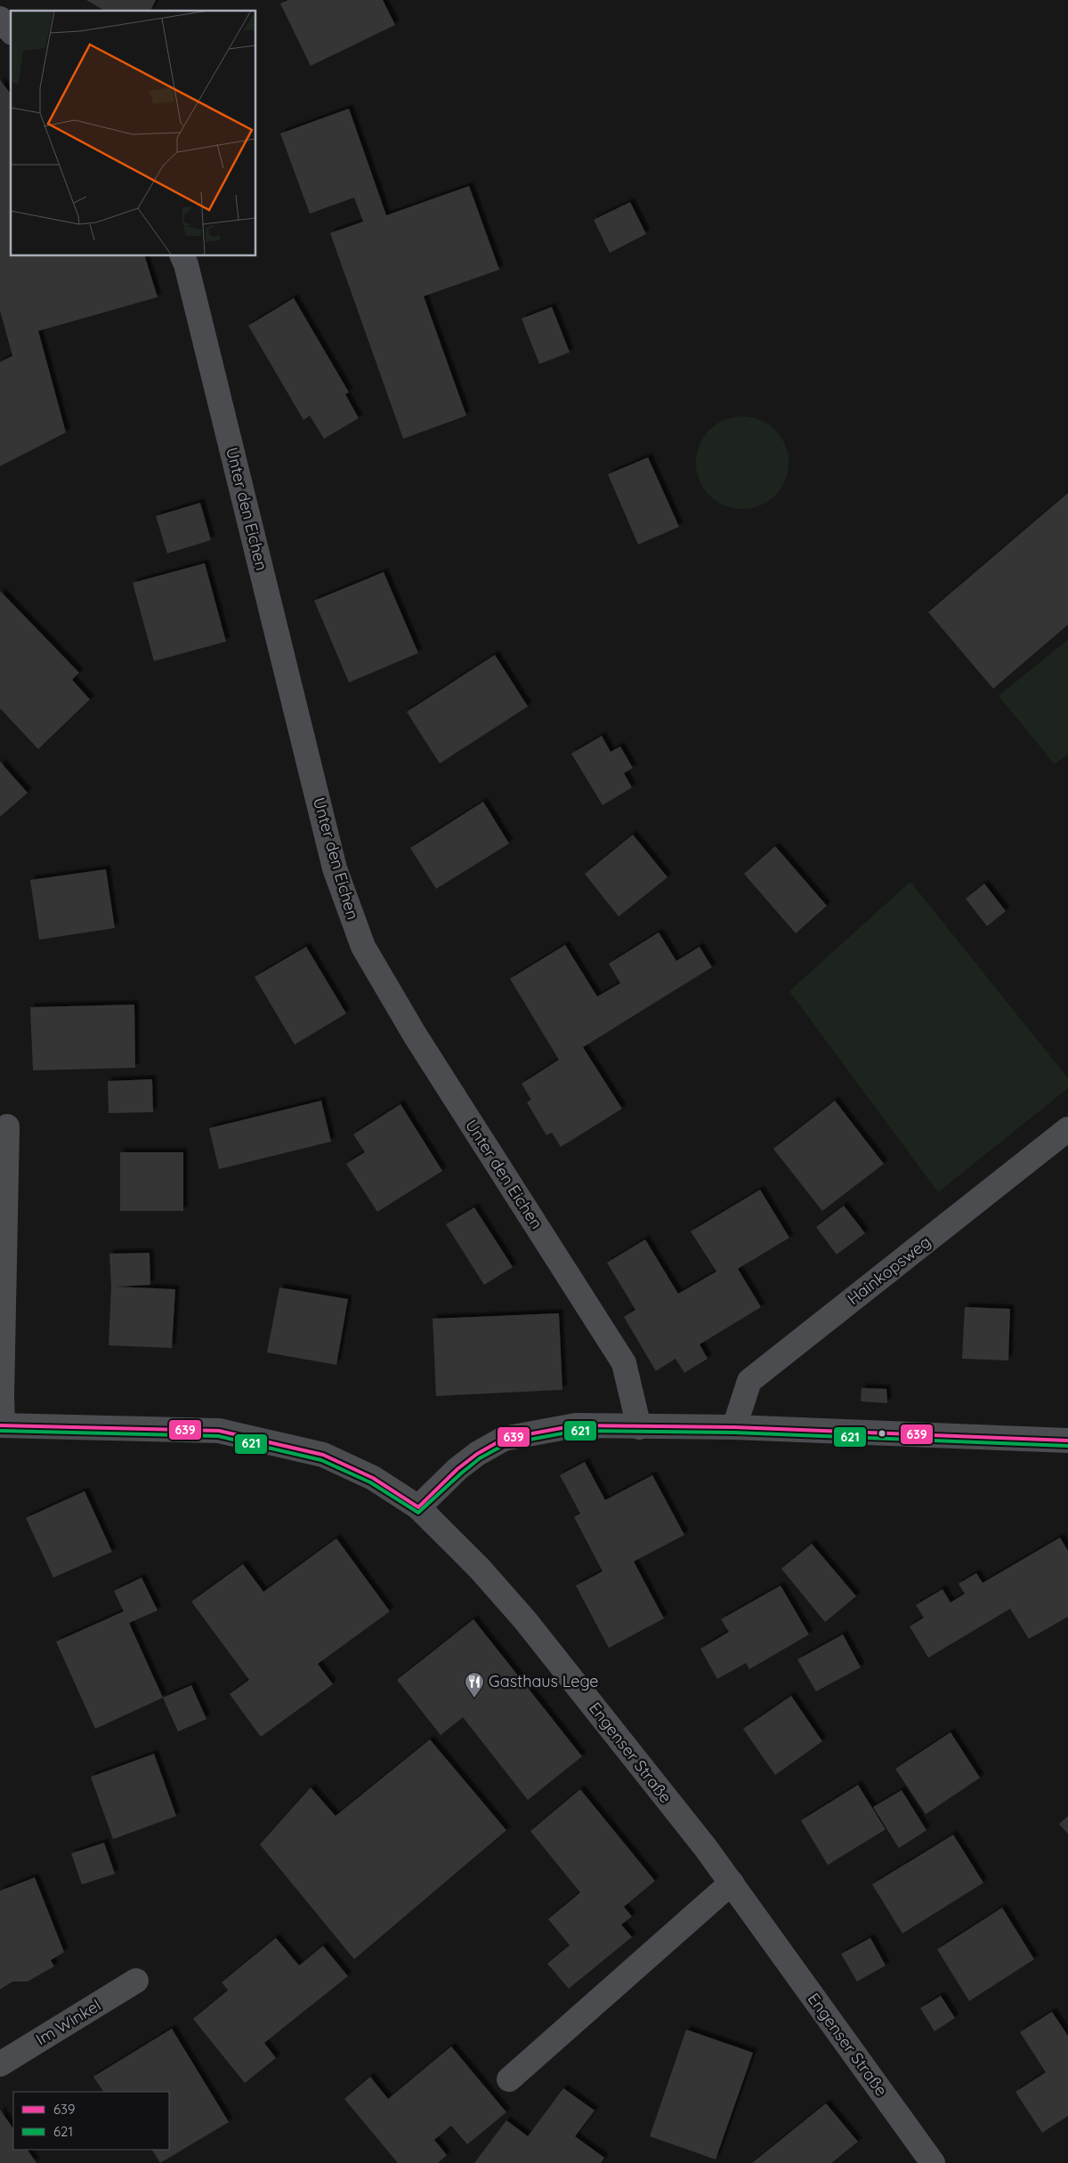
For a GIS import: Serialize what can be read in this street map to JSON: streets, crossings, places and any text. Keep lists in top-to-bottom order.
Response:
{
  "streets": {
    "street": [
      "Unter den Eichen",
      "Hainkopsweg",
      "Engenser Straße",
      "Im Winkel"
    ]
  },
  "places": {
    "restaurant": ["Gasthaus Lege"]
  },
  "lines": ["transit line 639", "transit line 621"],
  "legend": ["639", "621"]
}
